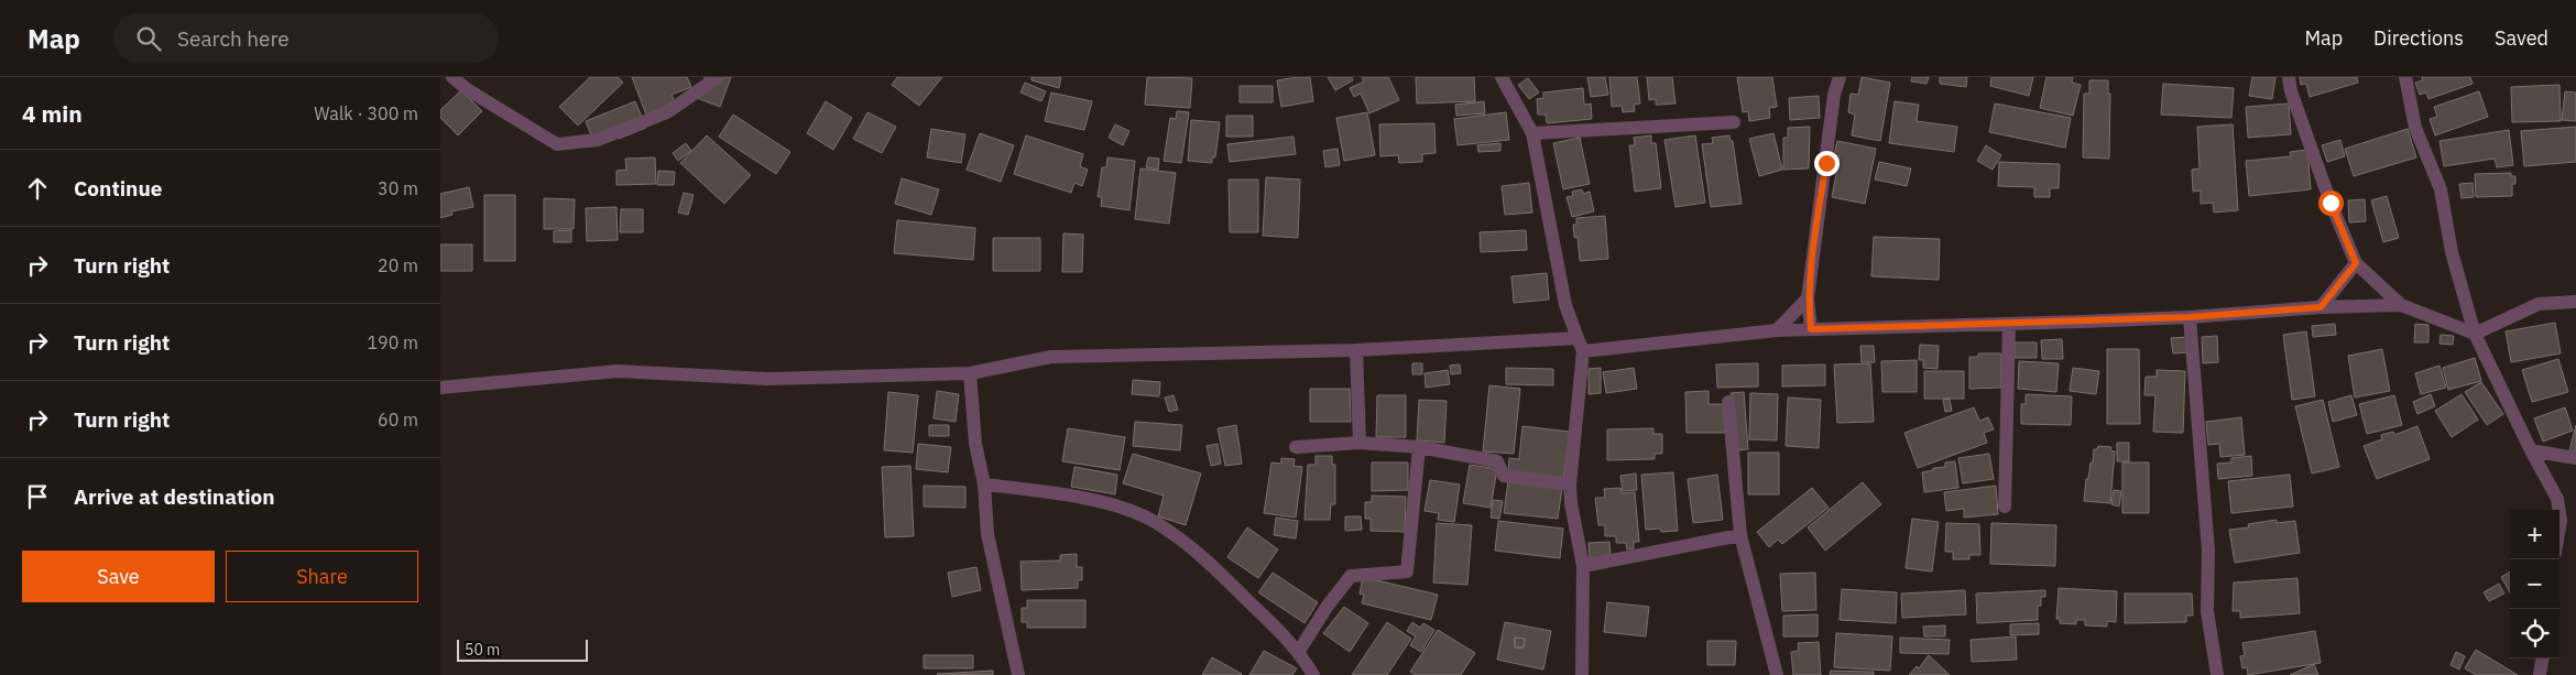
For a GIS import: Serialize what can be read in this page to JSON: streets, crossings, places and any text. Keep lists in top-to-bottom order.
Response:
{
  "scale_bar": "50 m",
  "page": {
    "header": "Map",
    "search": "Search here",
    "nav": ["Map", "Directions", "Saved"],
    "heading": ["4 min", "Walk · 300 m"],
    "list": [
      ["Continue", "30 m"],
      ["Turn right", "20 m"],
      ["Turn right", "190 m"],
      ["Turn right", "60 m"],
      "Arrive at destination"
    ],
    "map_buttons": ["+", "−"],
    "buttons": ["Save", "Share"],
    "scale": "50 m"
  }
}
